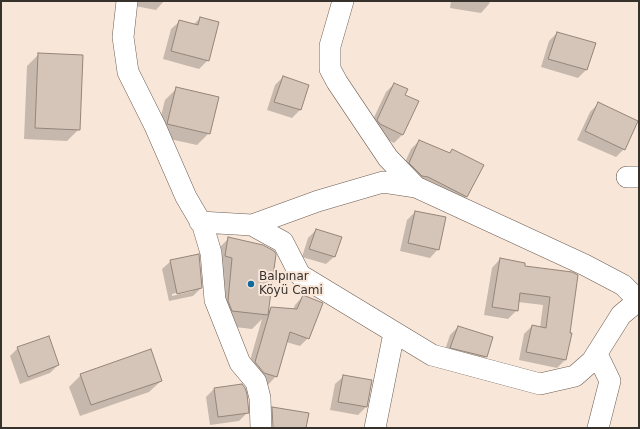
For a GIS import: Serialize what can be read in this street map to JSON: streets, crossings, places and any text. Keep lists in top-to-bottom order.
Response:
{
  "places": ["Balpınar Köyü Cami"]
}
